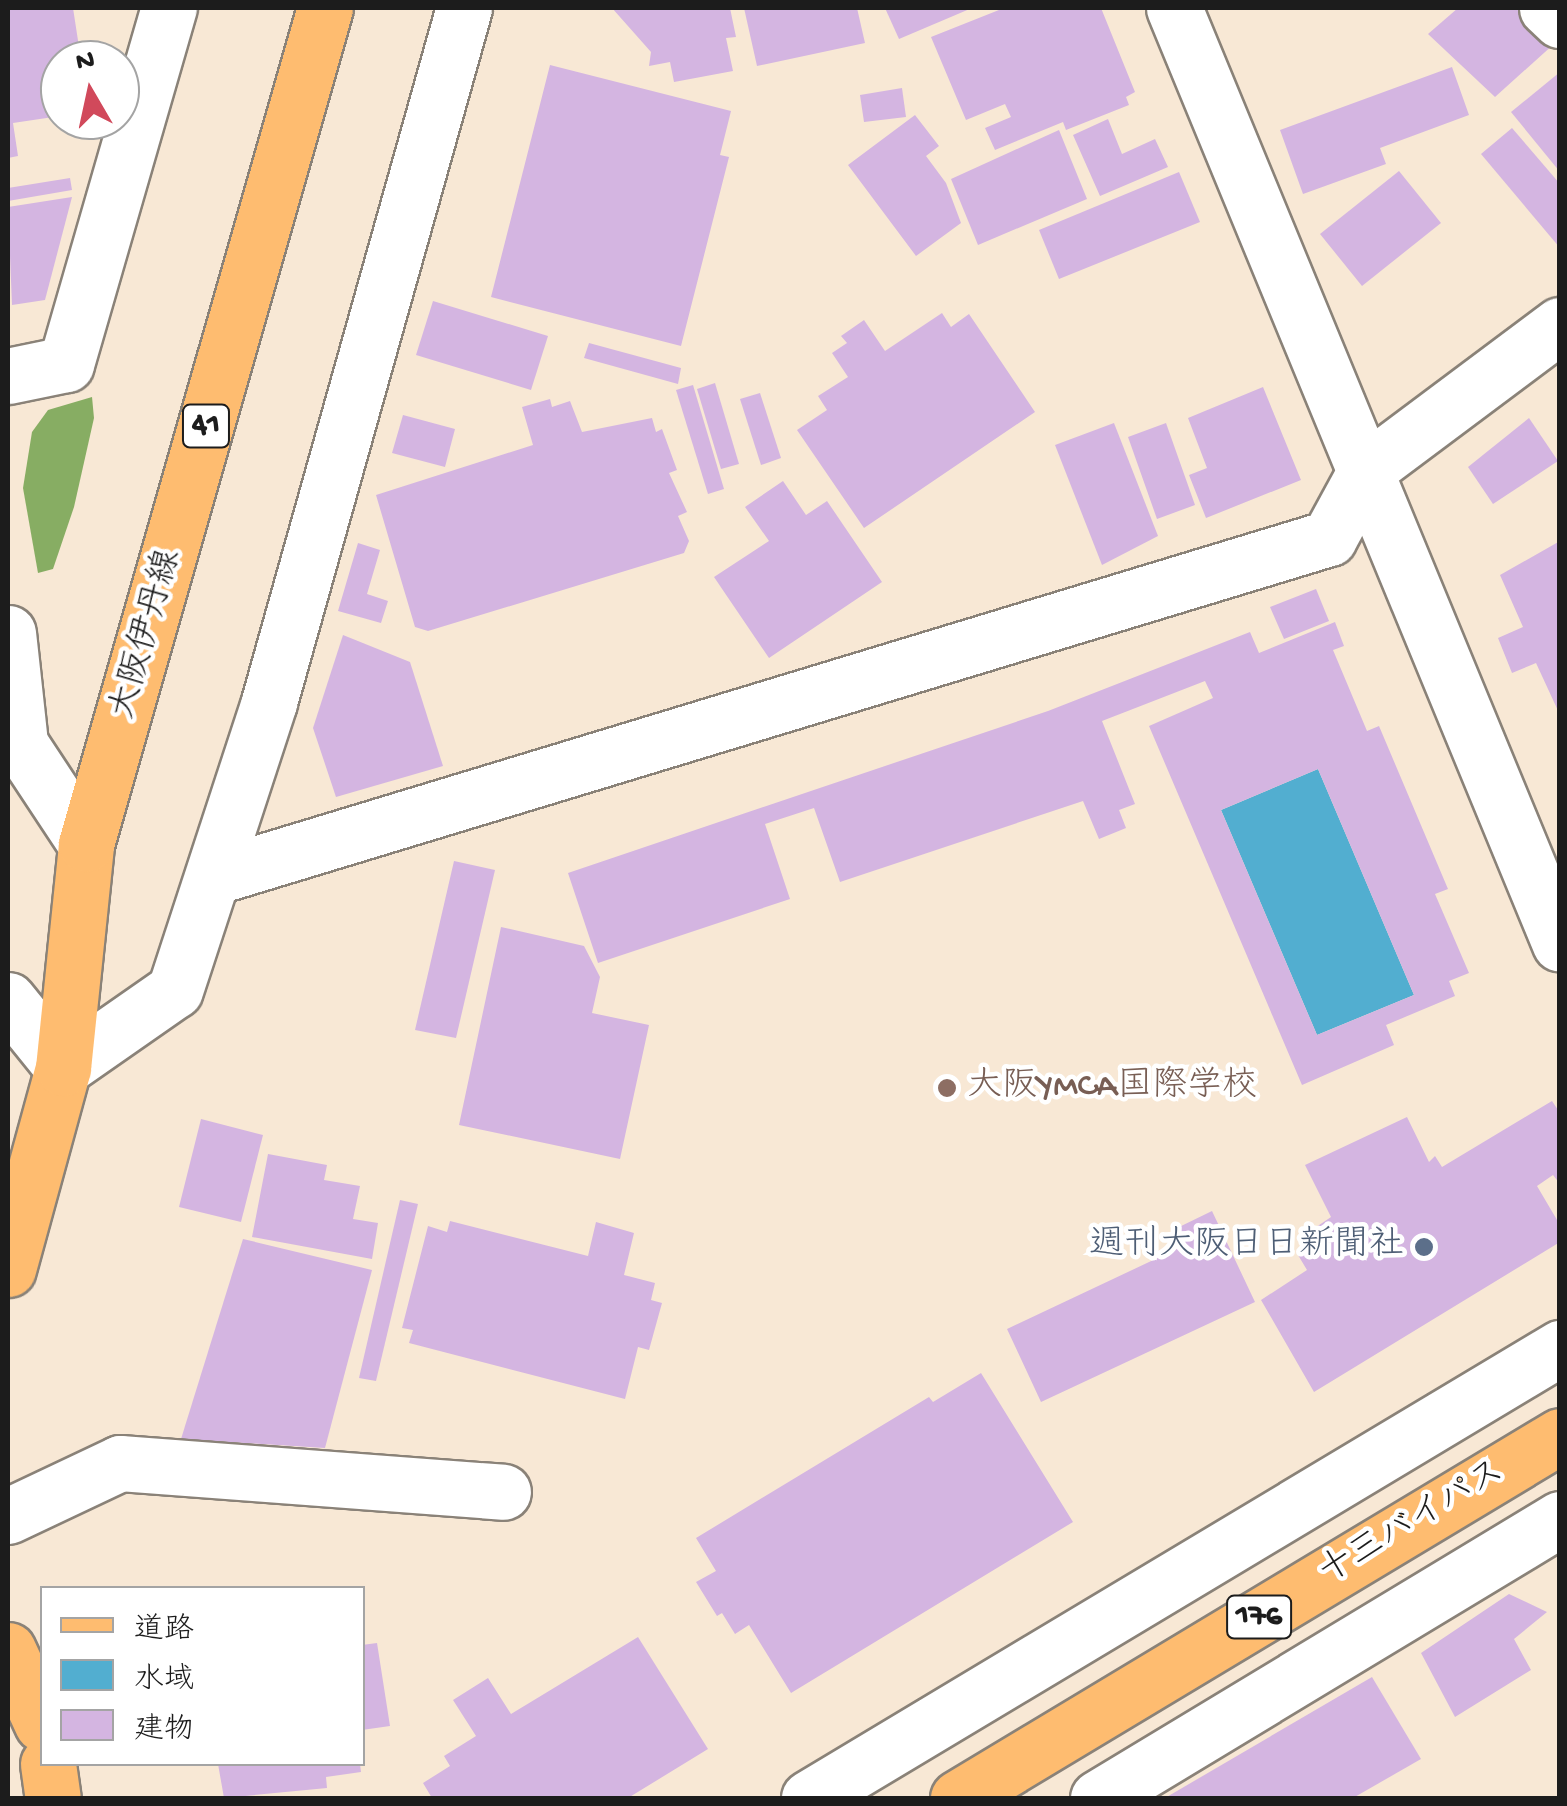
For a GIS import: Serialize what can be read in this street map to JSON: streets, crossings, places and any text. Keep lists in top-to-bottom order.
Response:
{
  "streets": {
    "main road": [
      "41",
      "大阪伊丹線",
      "十三バイパス",
      "176"
    ]
  },
  "places": ["大阪YMCA国際学校", "週刊大阪日日新聞社"],
  "legend": ["道路", "水域", "建物"],
  "north": "top"
}
